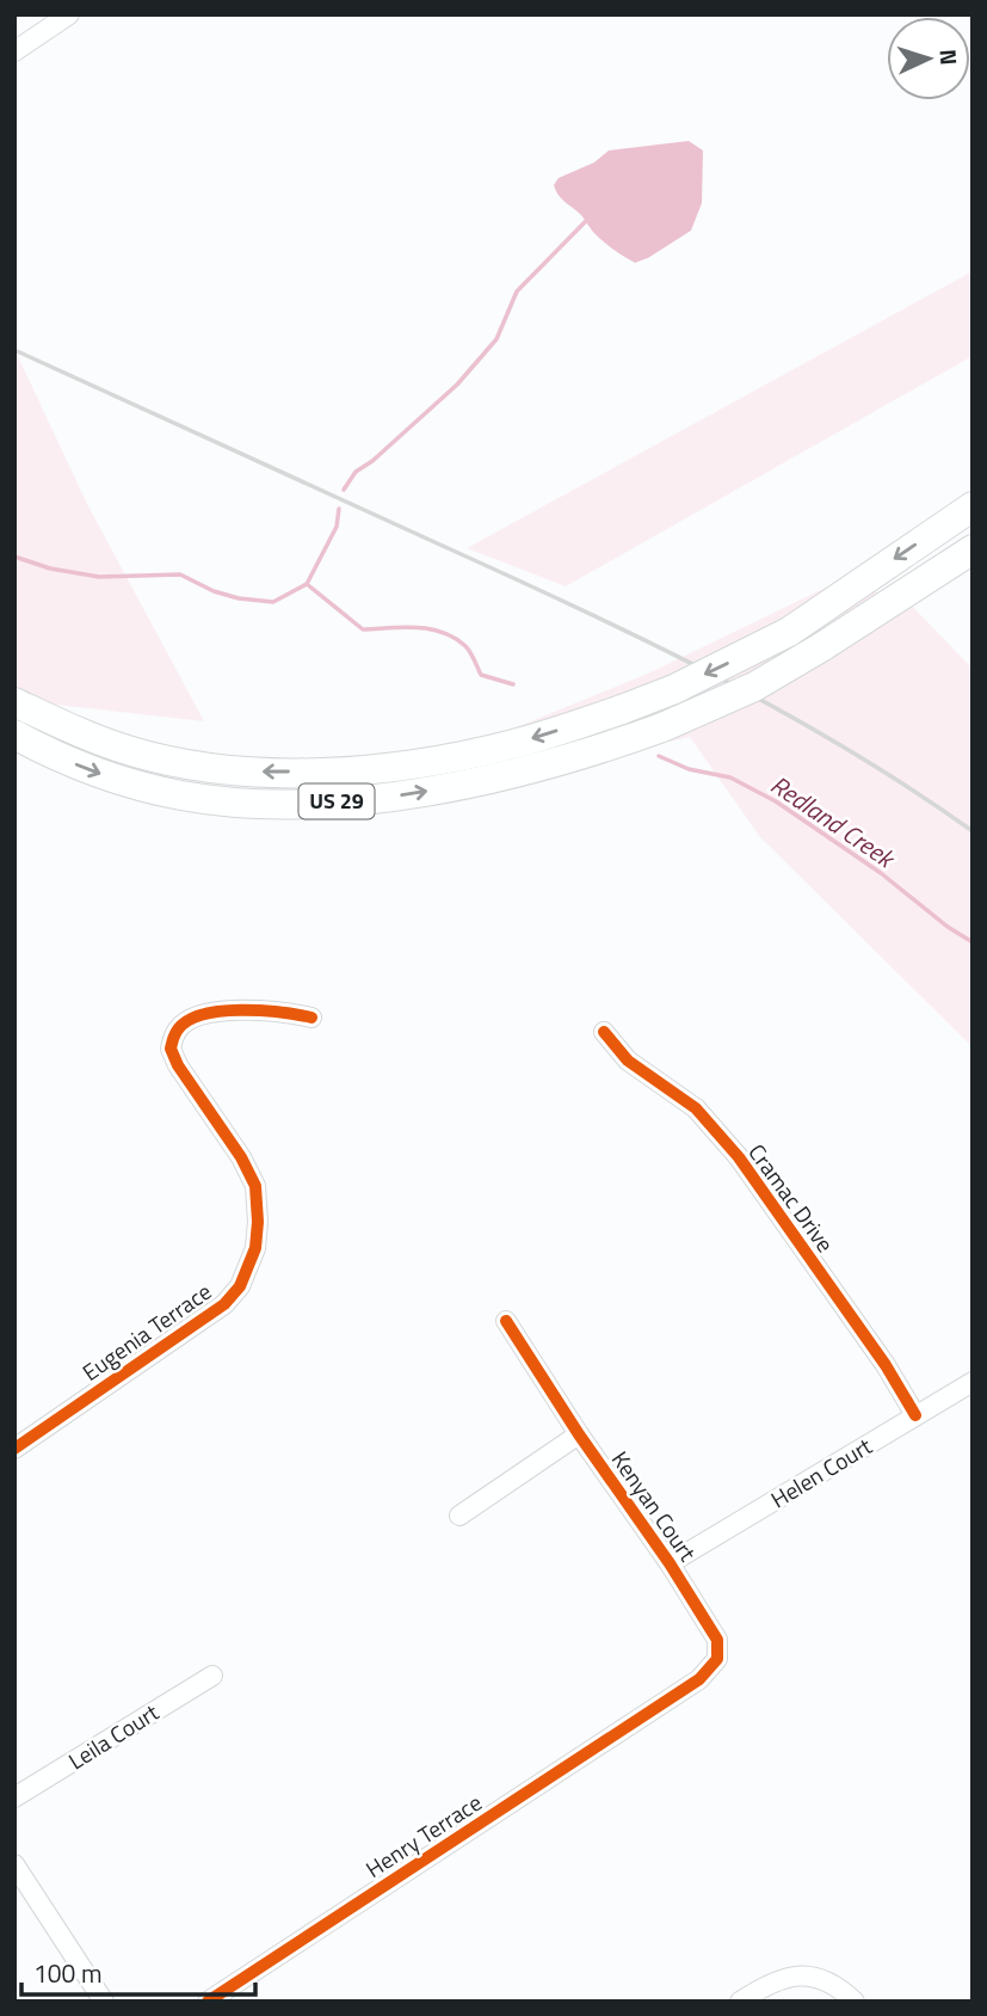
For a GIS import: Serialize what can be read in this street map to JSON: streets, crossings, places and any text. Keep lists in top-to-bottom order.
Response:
{
  "streets": {
    "main road": ["US 29"],
    "street": [
      "Cramac Drive",
      "Eugenia Terrace",
      "Helen Court",
      "Kenyan Court",
      "Leila Court",
      "Henry Terrace"
    ]
  },
  "crossings": [
    ["Cramac Drive", "Helen Court"],
    ["Helen Court", "Kenyan Court"],
    ["Kenyan Court", "Henry Terrace"]
  ],
  "water": ["Redland Creek"],
  "scale_bar": "100 m",
  "north": "right"
}
